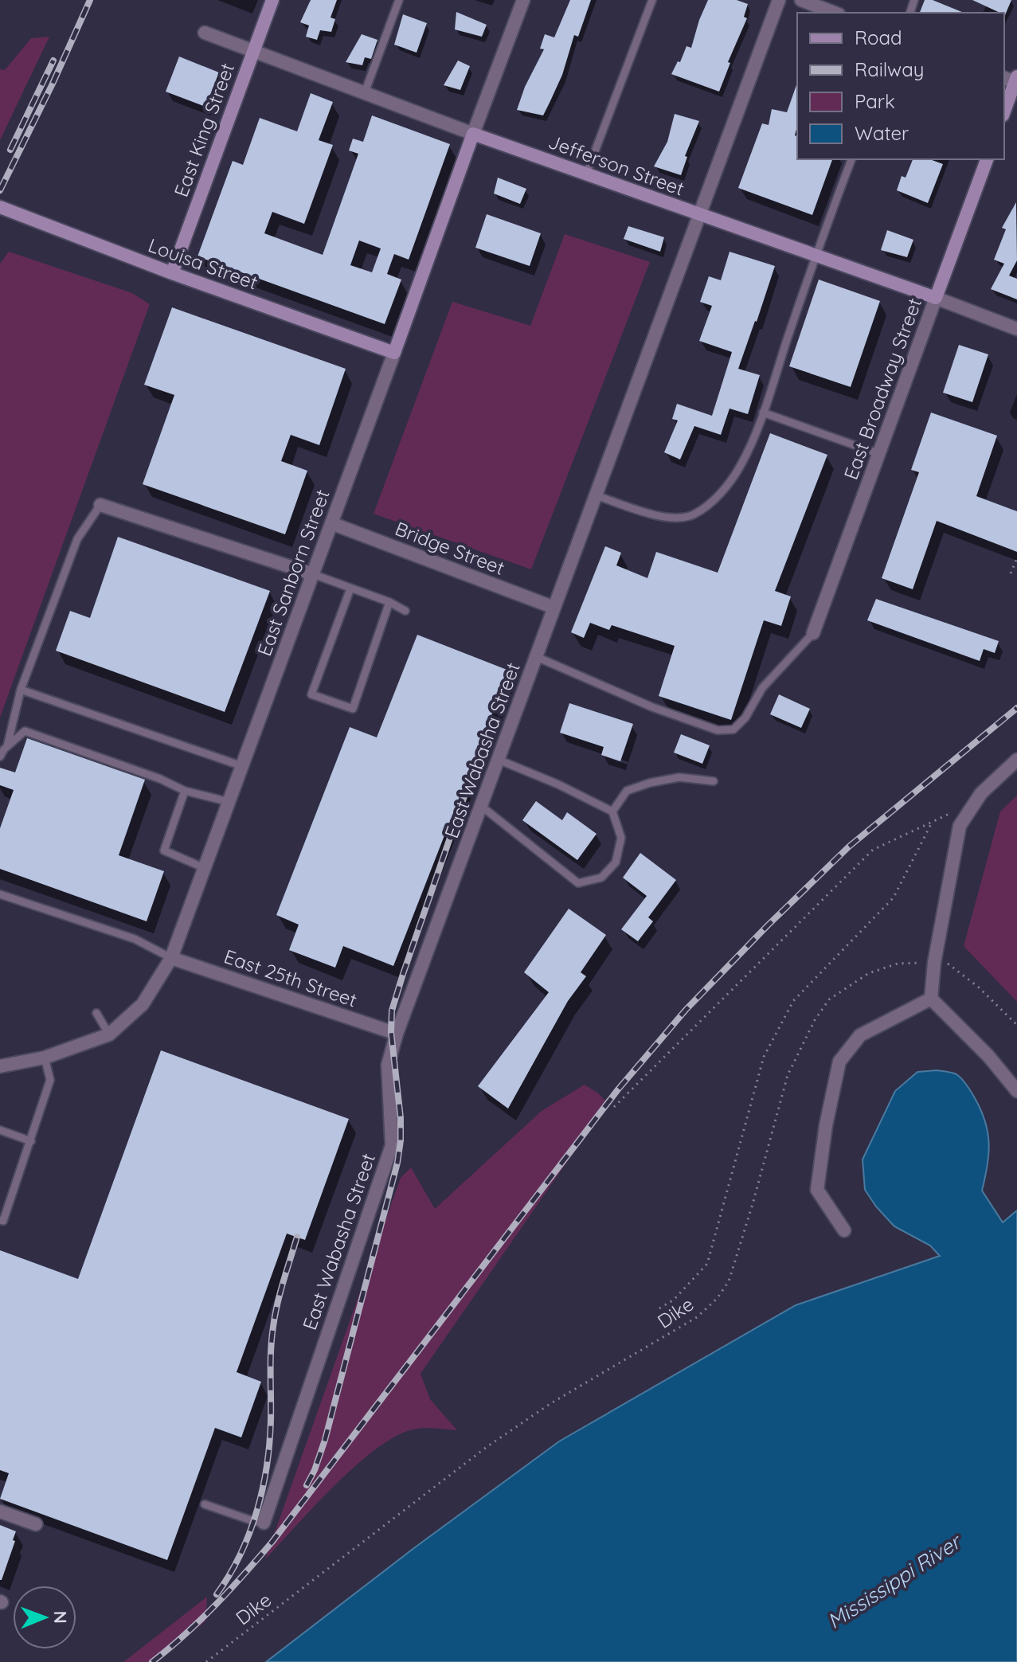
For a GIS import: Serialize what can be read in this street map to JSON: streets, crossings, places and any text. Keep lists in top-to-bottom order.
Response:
{
  "streets": {
    "street": [
      "East King Street",
      "Jefferson Street",
      "Louisa Street",
      "East Broadway Street",
      "Bridge Street",
      "East Sanborn Street",
      "East Wabasha Street",
      "East 25th Street"
    ],
    "path": ["Dike"]
  },
  "crossings": [
    ["East King Street", "Jefferson Street"],
    ["East King Street", "Louisa Street"],
    ["Jefferson Street", "East Broadway Street"],
    ["Jefferson Street", "East Sanborn Street"],
    ["Jefferson Street", "East Wabasha Street"],
    ["Louisa Street", "East Sanborn Street"],
    ["Bridge Street", "East Sanborn Street"],
    ["Bridge Street", "East Wabasha Street"],
    ["East Sanborn Street", "East 25th Street"],
    ["East Wabasha Street", "East 25th Street"]
  ],
  "water": ["Mississippi River"],
  "legend": [
    "Road",
    "Railway",
    "Park",
    "Water"
  ],
  "north": "right"
}
